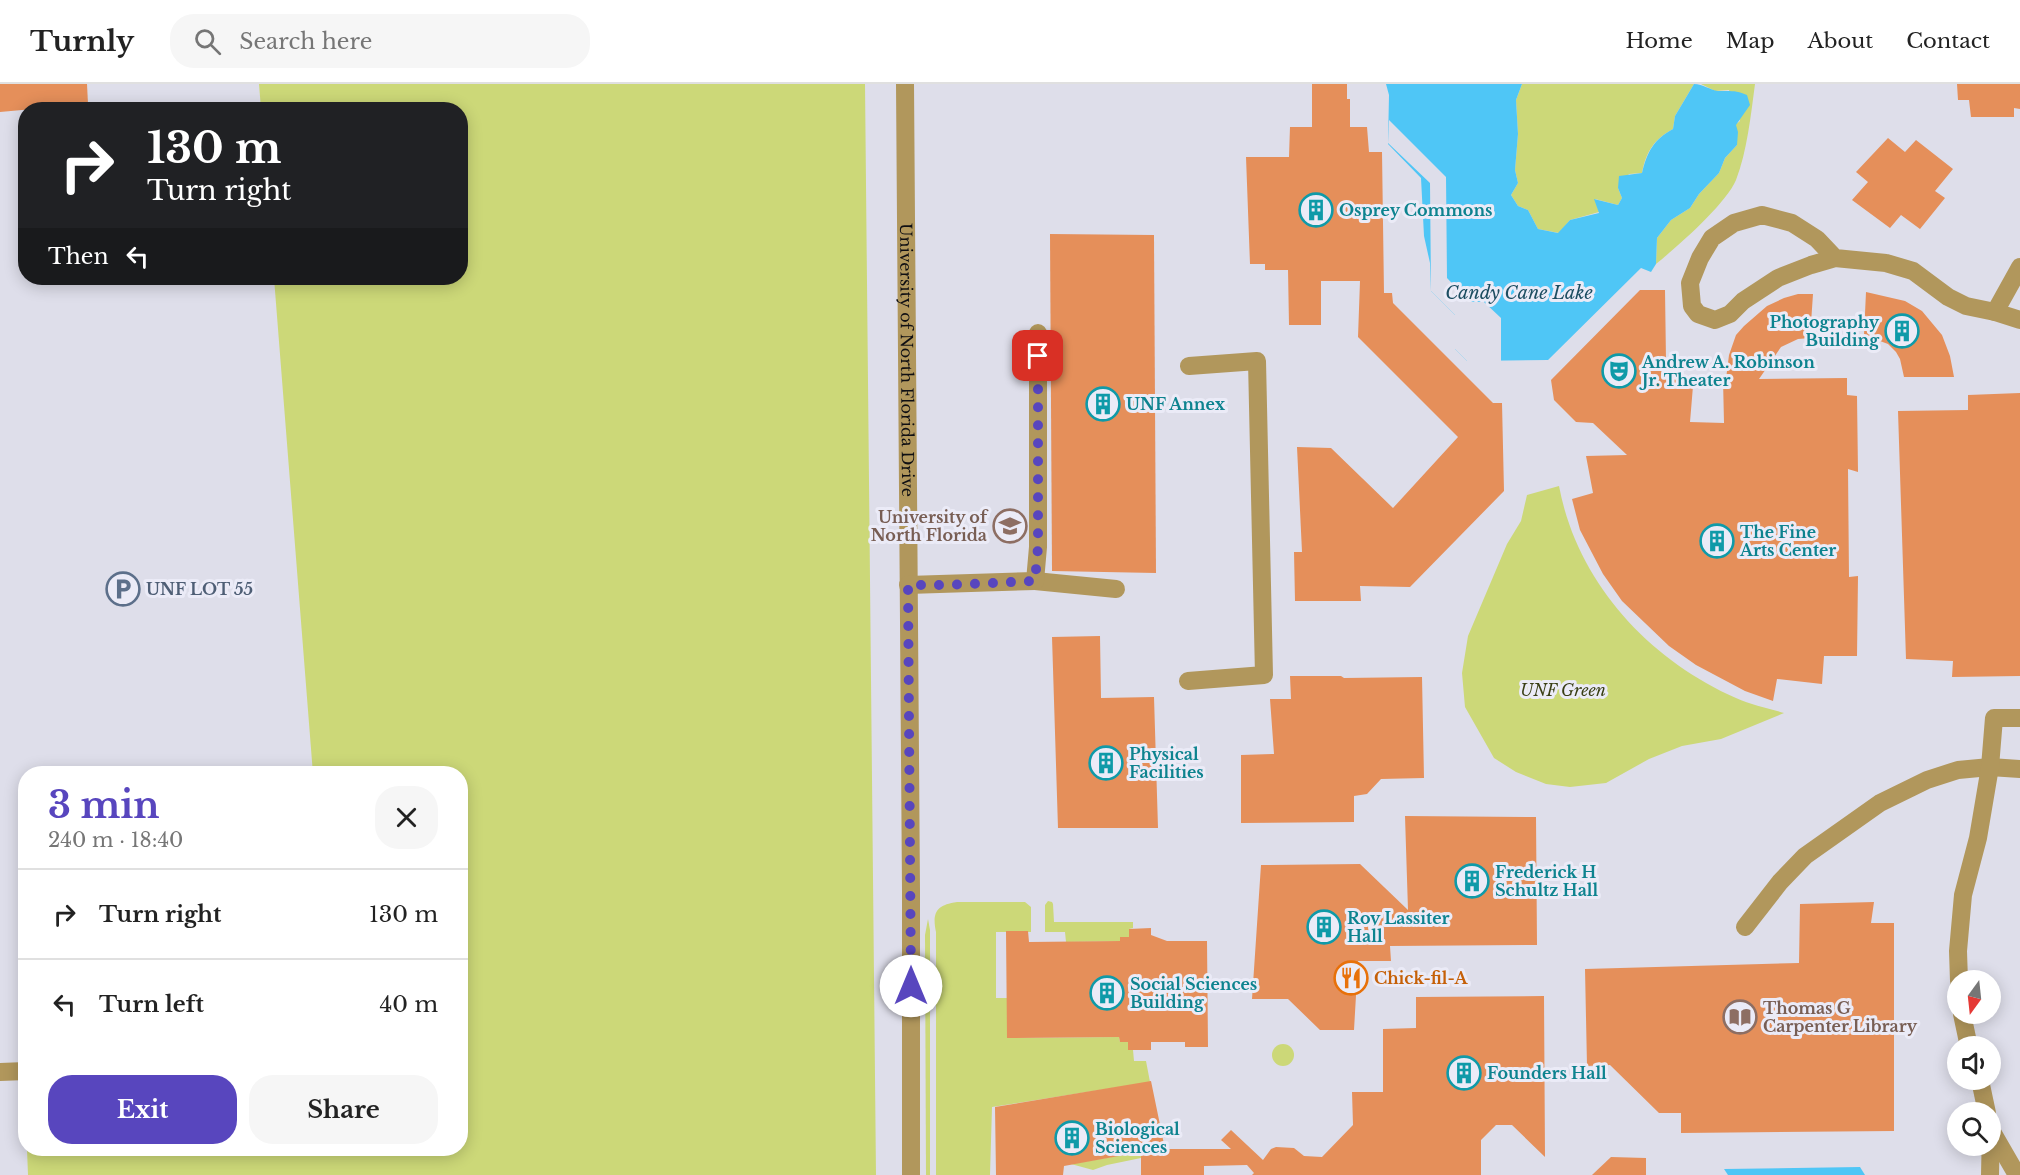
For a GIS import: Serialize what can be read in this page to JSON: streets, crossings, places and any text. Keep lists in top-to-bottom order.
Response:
{
  "streets": {
    "street": ["University of North Florida Drive"]
  },
  "water": ["Candy Cane Lake"],
  "parks": ["UNF Green"],
  "places": {
    "building": [
      "Osprey Commons",
      "Photography Building",
      "UNF Annex",
      "The Fine Arts Center",
      "Physical Facilities",
      "Frederick H Schultz Hall",
      "Roy Lassiter Hall",
      "Social Sciences Building",
      "Founders Hall",
      "Biological Sciences"
    ],
    "theatre": ["Andrew A. Robinson Jr. Theater"],
    "school or university": ["University of North Florida"],
    "parking": ["UNF LOT 55"],
    "restaurant": ["Chick-fil-A"],
    "library": ["Thomas G Carpenter Library"]
  },
  "north": "bottom",
  "page": {
    "header": "Turnly",
    "search": "Search here",
    "nav": [
      "Home",
      "Map",
      "About",
      "Contact"
    ],
    "turn": ["130 m", "Turn right"],
    "then": "Then",
    "heading": ["3 min", "240 m · 18:40"],
    "list": [
      {
        "name": "Turn right",
        "value": "130 m"
      },
      {
        "name": "Turn left",
        "value": "40 m"
      }
    ],
    "buttons": ["Exit", "Share"]
  }
}
